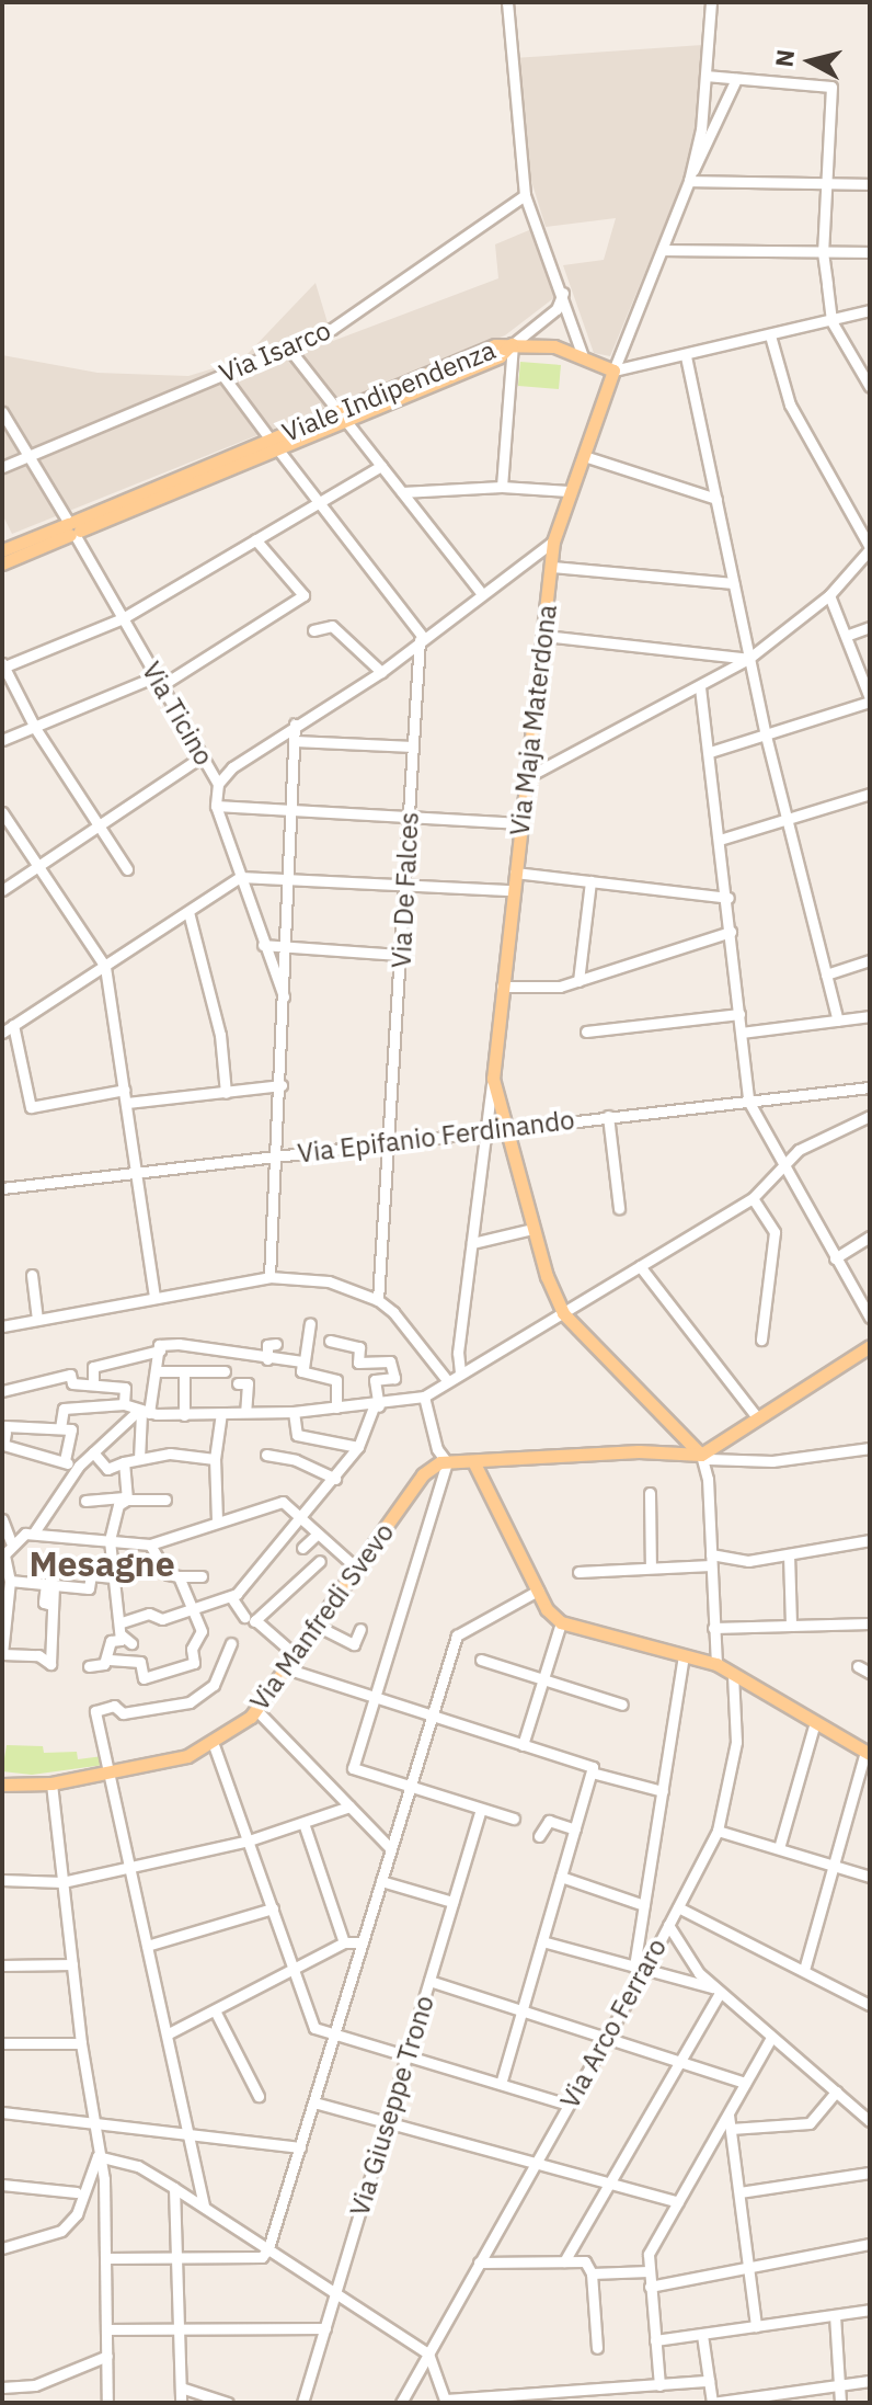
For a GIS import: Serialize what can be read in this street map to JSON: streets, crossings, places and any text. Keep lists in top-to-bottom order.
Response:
{
  "streets": {
    "main road": ["Viale Indipendenza", "Via Maja Materdona", "Via Manfredi Svevo"],
    "street": [
      "Via Isarco",
      "Via Ticino",
      "Via De Falces",
      "Via Epifanio Ferdinando",
      "Via Arco Ferraro",
      "Via Giuseppe Trono"
    ]
  },
  "crossings": [
    ["Via Isarco", "Via Ticino"],
    ["Viale Indipendenza", "Via Ticino"],
    ["Viale Indipendenza", "Via Maja Materdona"],
    ["Via Maja Materdona", "Via Epifanio Ferdinando"],
    ["Via De Falces", "Via Epifanio Ferdinando"]
  ],
  "districts": ["Mesagne"],
  "north": "left"
}
